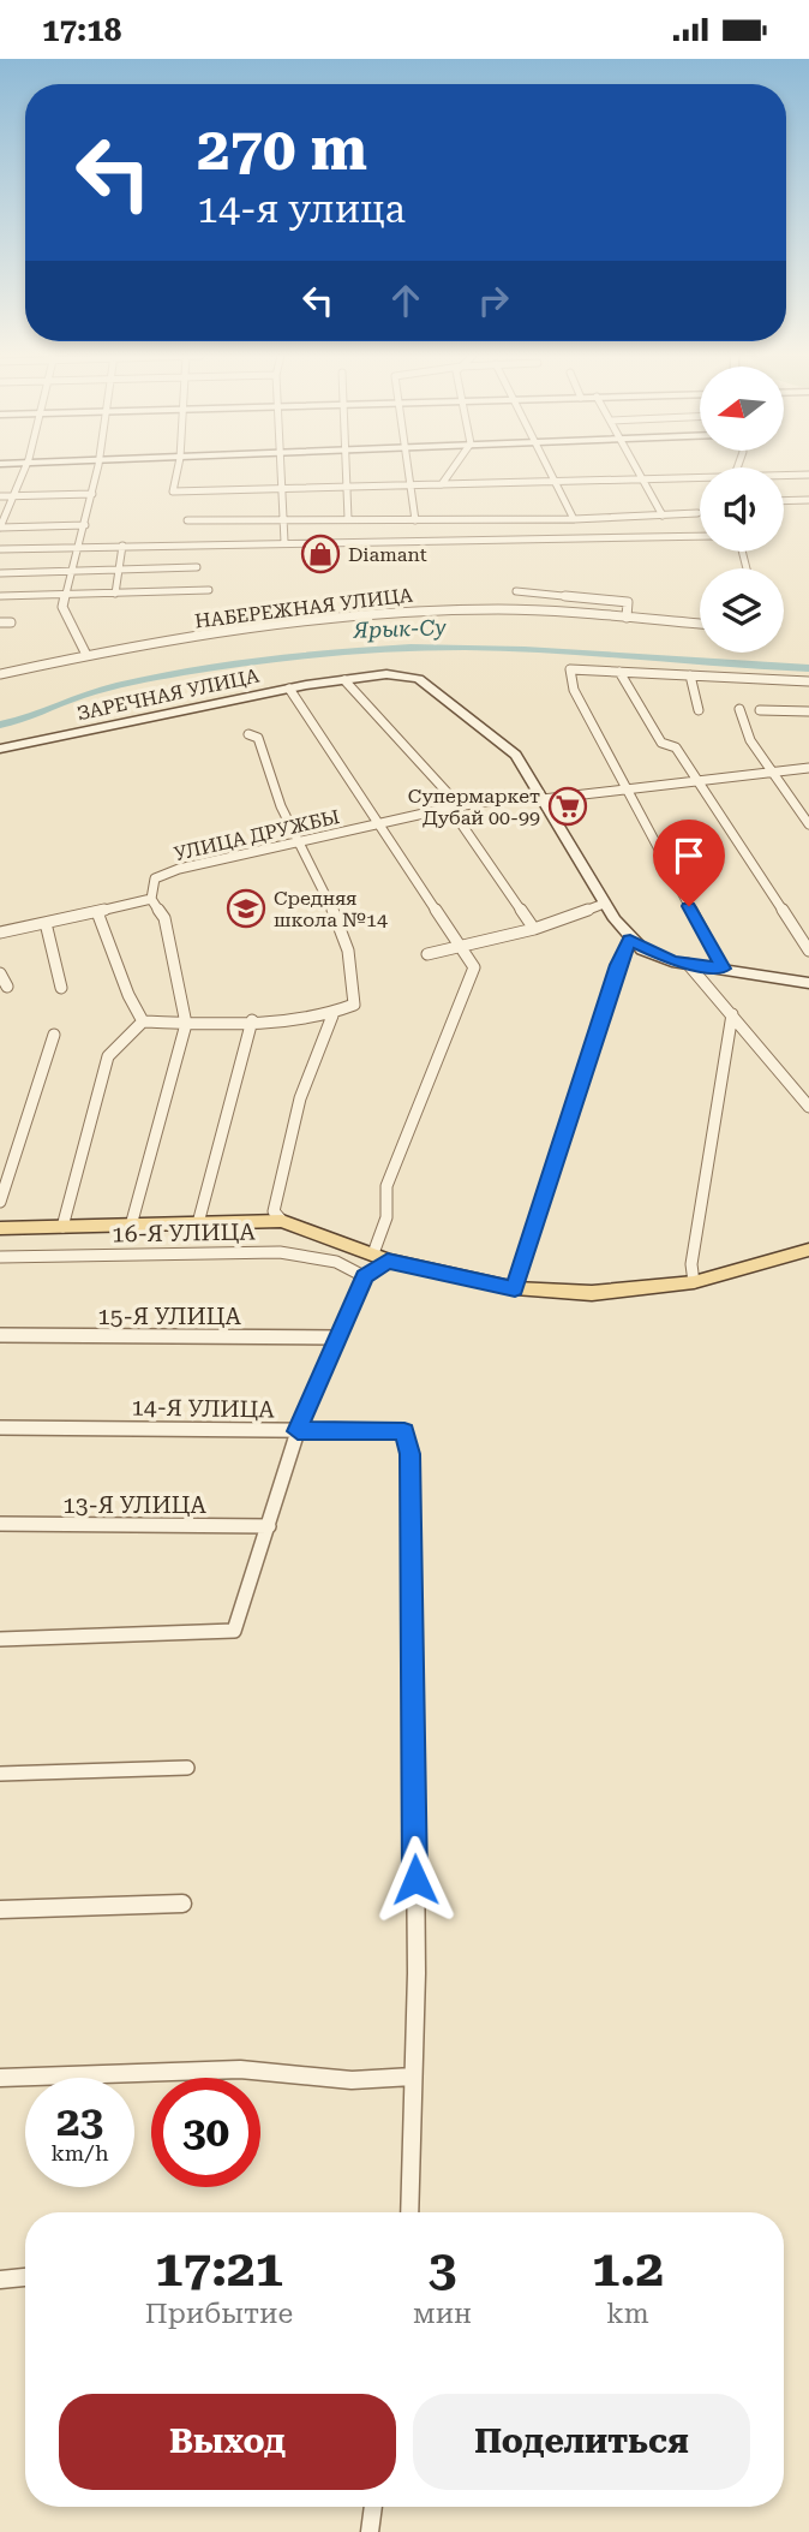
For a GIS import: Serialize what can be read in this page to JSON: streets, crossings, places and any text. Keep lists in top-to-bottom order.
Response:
{
  "streets": {
    "main road": ["ЗАРЕЧНАЯ УЛИЦА"],
    "street": [
      "НАБЕРЕЖНАЯ УЛИЦА",
      "УЛИЦА ДРУЖБЫ",
      "16-Я УЛИЦА",
      "15-Я УЛИЦА",
      "14-Я УЛИЦА",
      "13-Я УЛИЦА"
    ]
  },
  "crossings": [
    ["ЗАРЕЧНАЯ УЛИЦА", "УЛИЦА ДРУЖБЫ"]
  ],
  "water": ["Ярык-Су"],
  "places": {
    "shop": ["Diamant"],
    "supermarket": ["Супермаркет Дубай 00-99"],
    "school or university": ["Средняя школа №14"]
  },
  "north": "left",
  "page": {
    "status": "17:18",
    "turn": ["270 m", "14-я улица"],
    "speed": "23 km/h",
    "limit": "30",
    "eta": [
      "17:21",
      "Прибытие",
      "3",
      "мин",
      "1.2",
      "km"
    ],
    "buttons": ["Выход", "Поделиться"]
  }
}
